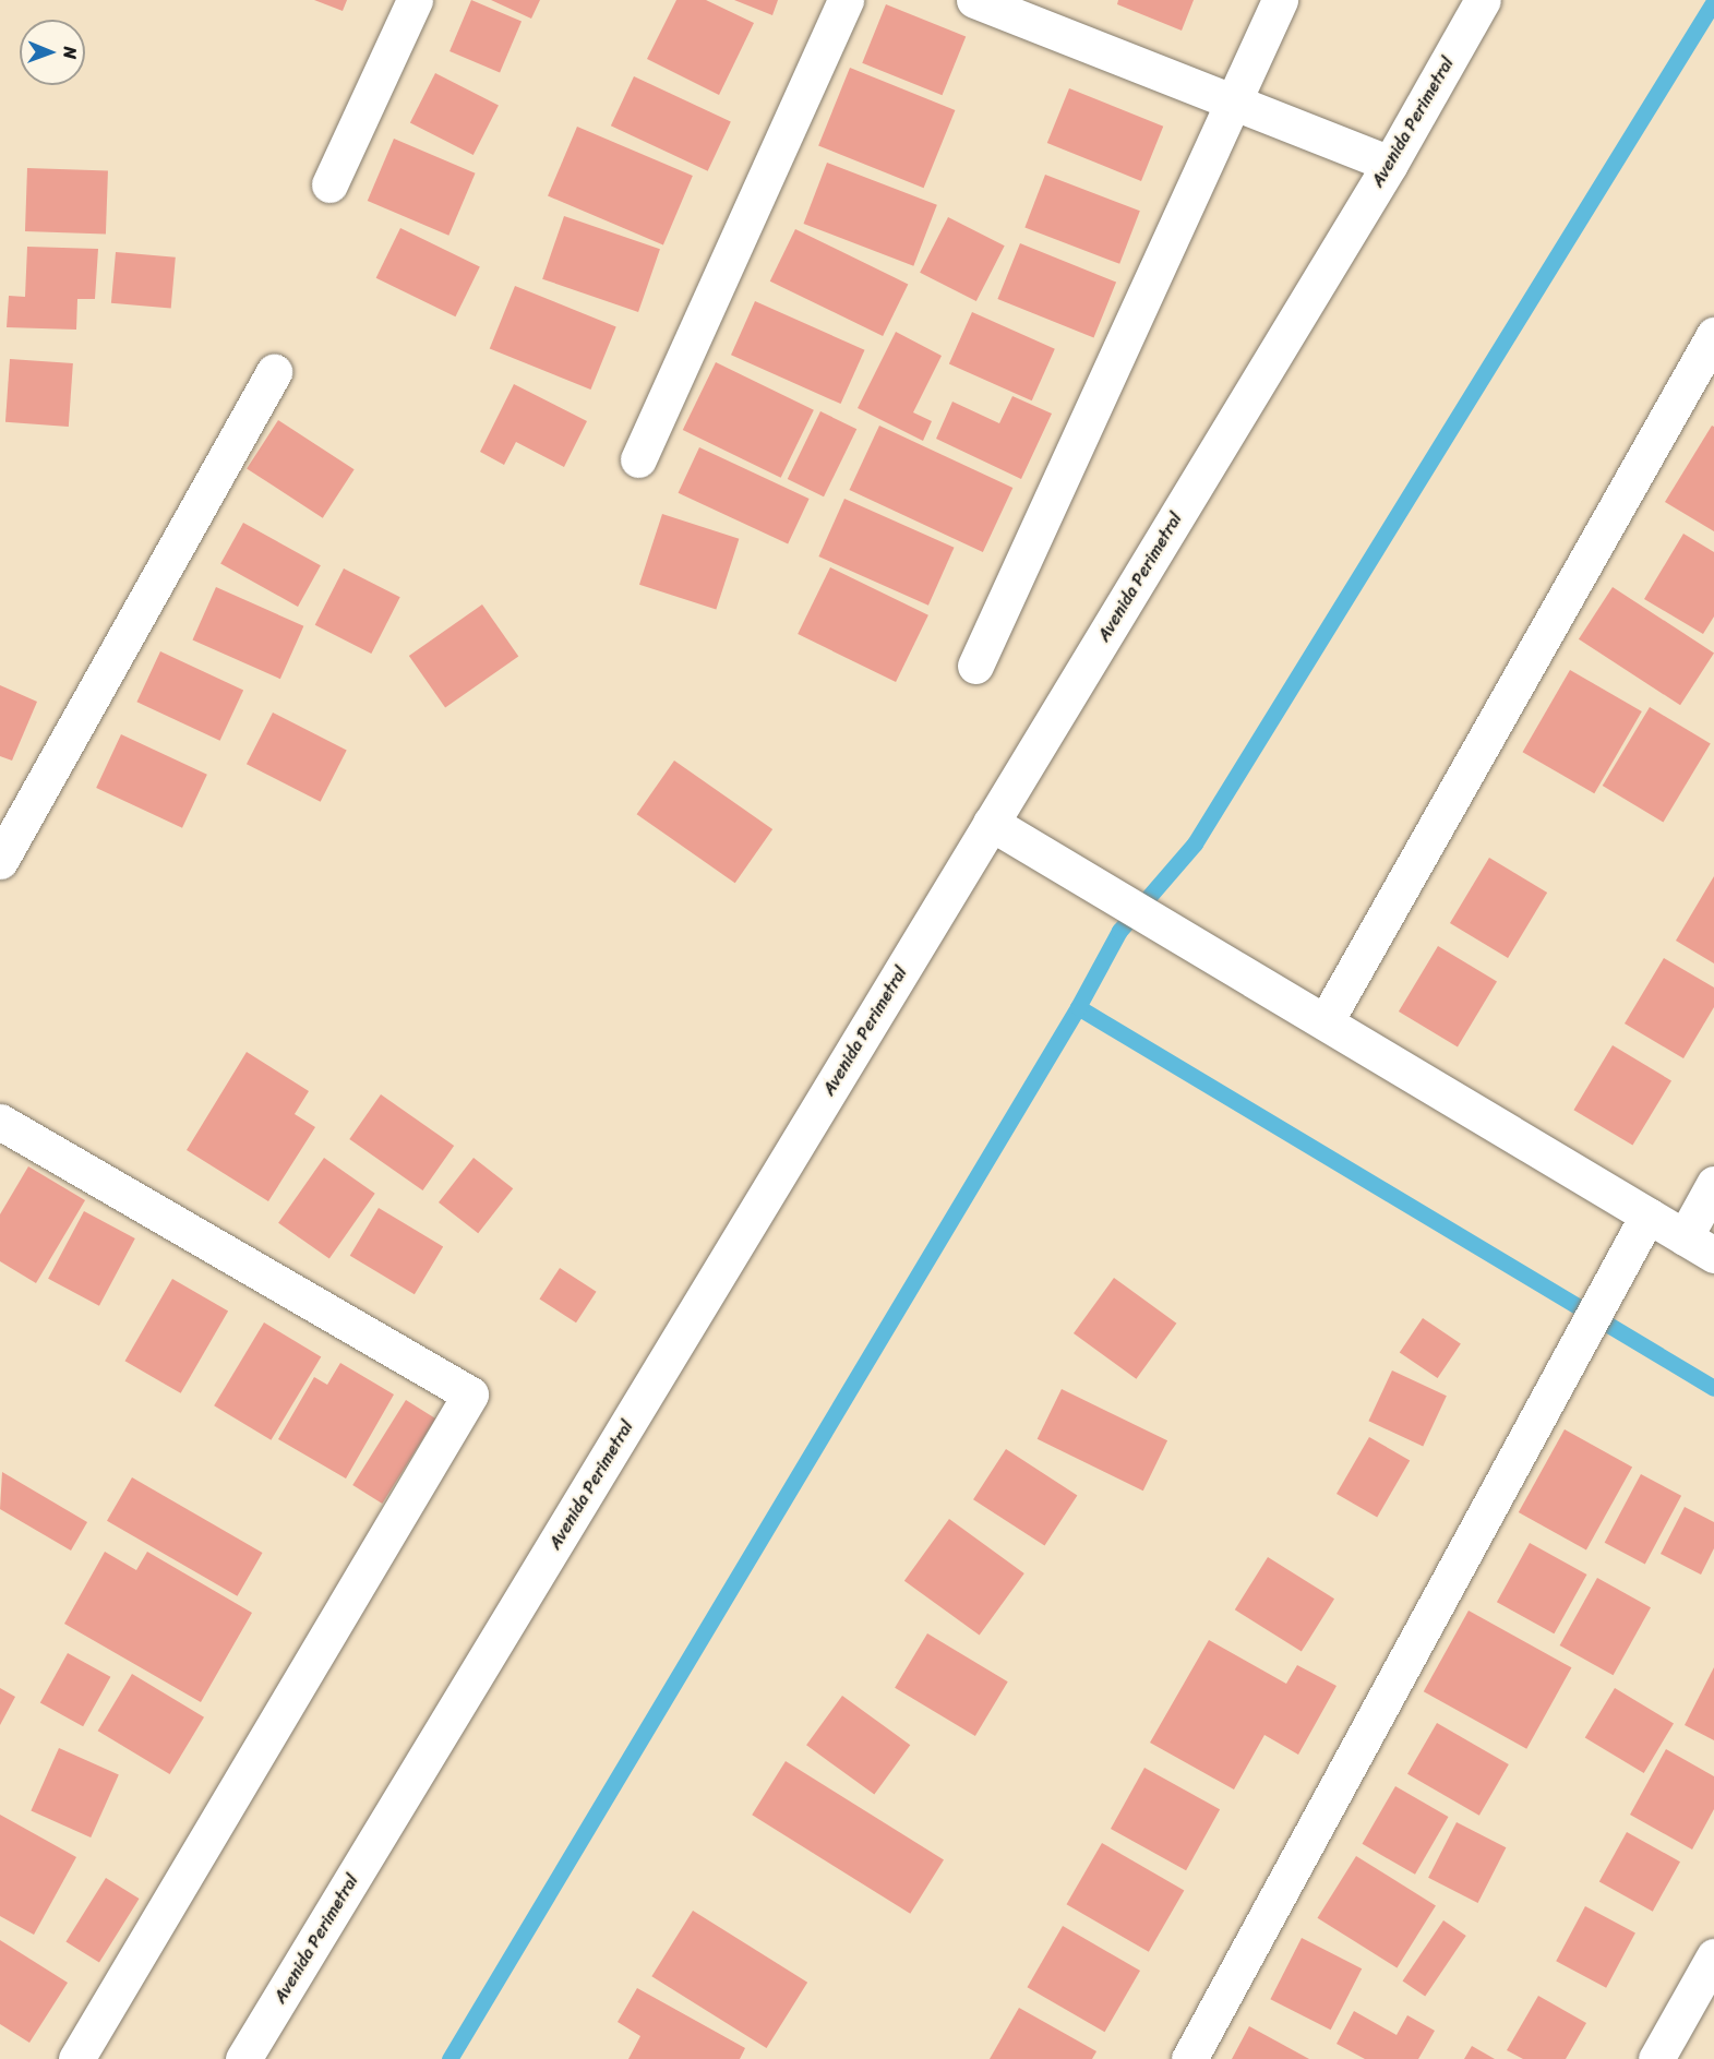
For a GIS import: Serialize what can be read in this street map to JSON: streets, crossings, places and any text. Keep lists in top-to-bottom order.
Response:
{
  "streets": {
    "street": ["Avenida Perimetral"]
  },
  "north": "right"
}
